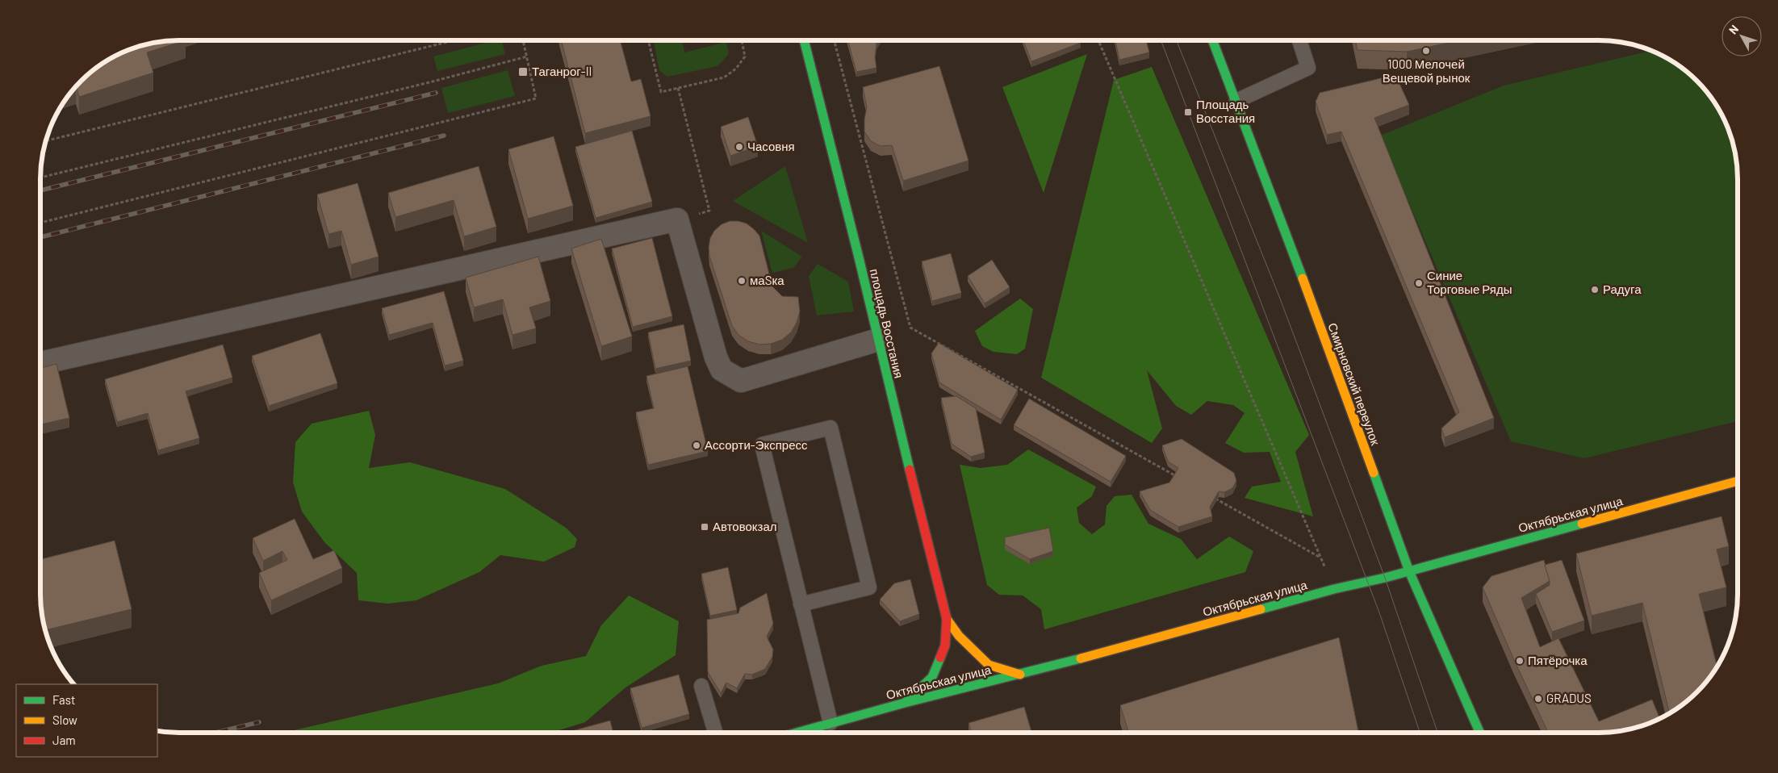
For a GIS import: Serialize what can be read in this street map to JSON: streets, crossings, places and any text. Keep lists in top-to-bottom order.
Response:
{
  "streets": {
    "main road": ["площадь Восстания", "Смирновский переулок", "Октябрьская улица"]
  },
  "crossings": [
    ["площадь Восстания", "Октябрьская улица"],
    ["Смирновский переулок", "Октябрьская улица"]
  ],
  "places": {
    "other": [
      "1000 Мелочей Вещевой рынок",
      "Часовня",
      "маSка",
      "Синие Торговые Ряды",
      "Радуга",
      "Ассорти-Экспресс",
      "Пятёрочка",
      "GRADUS"
    ],
    "transit": ["Таганрог-II", "Площадь Восстания", "Автовокзал"]
  },
  "legend": ["Fast", "Slow", "Jam"],
  "north": "top left"
}
